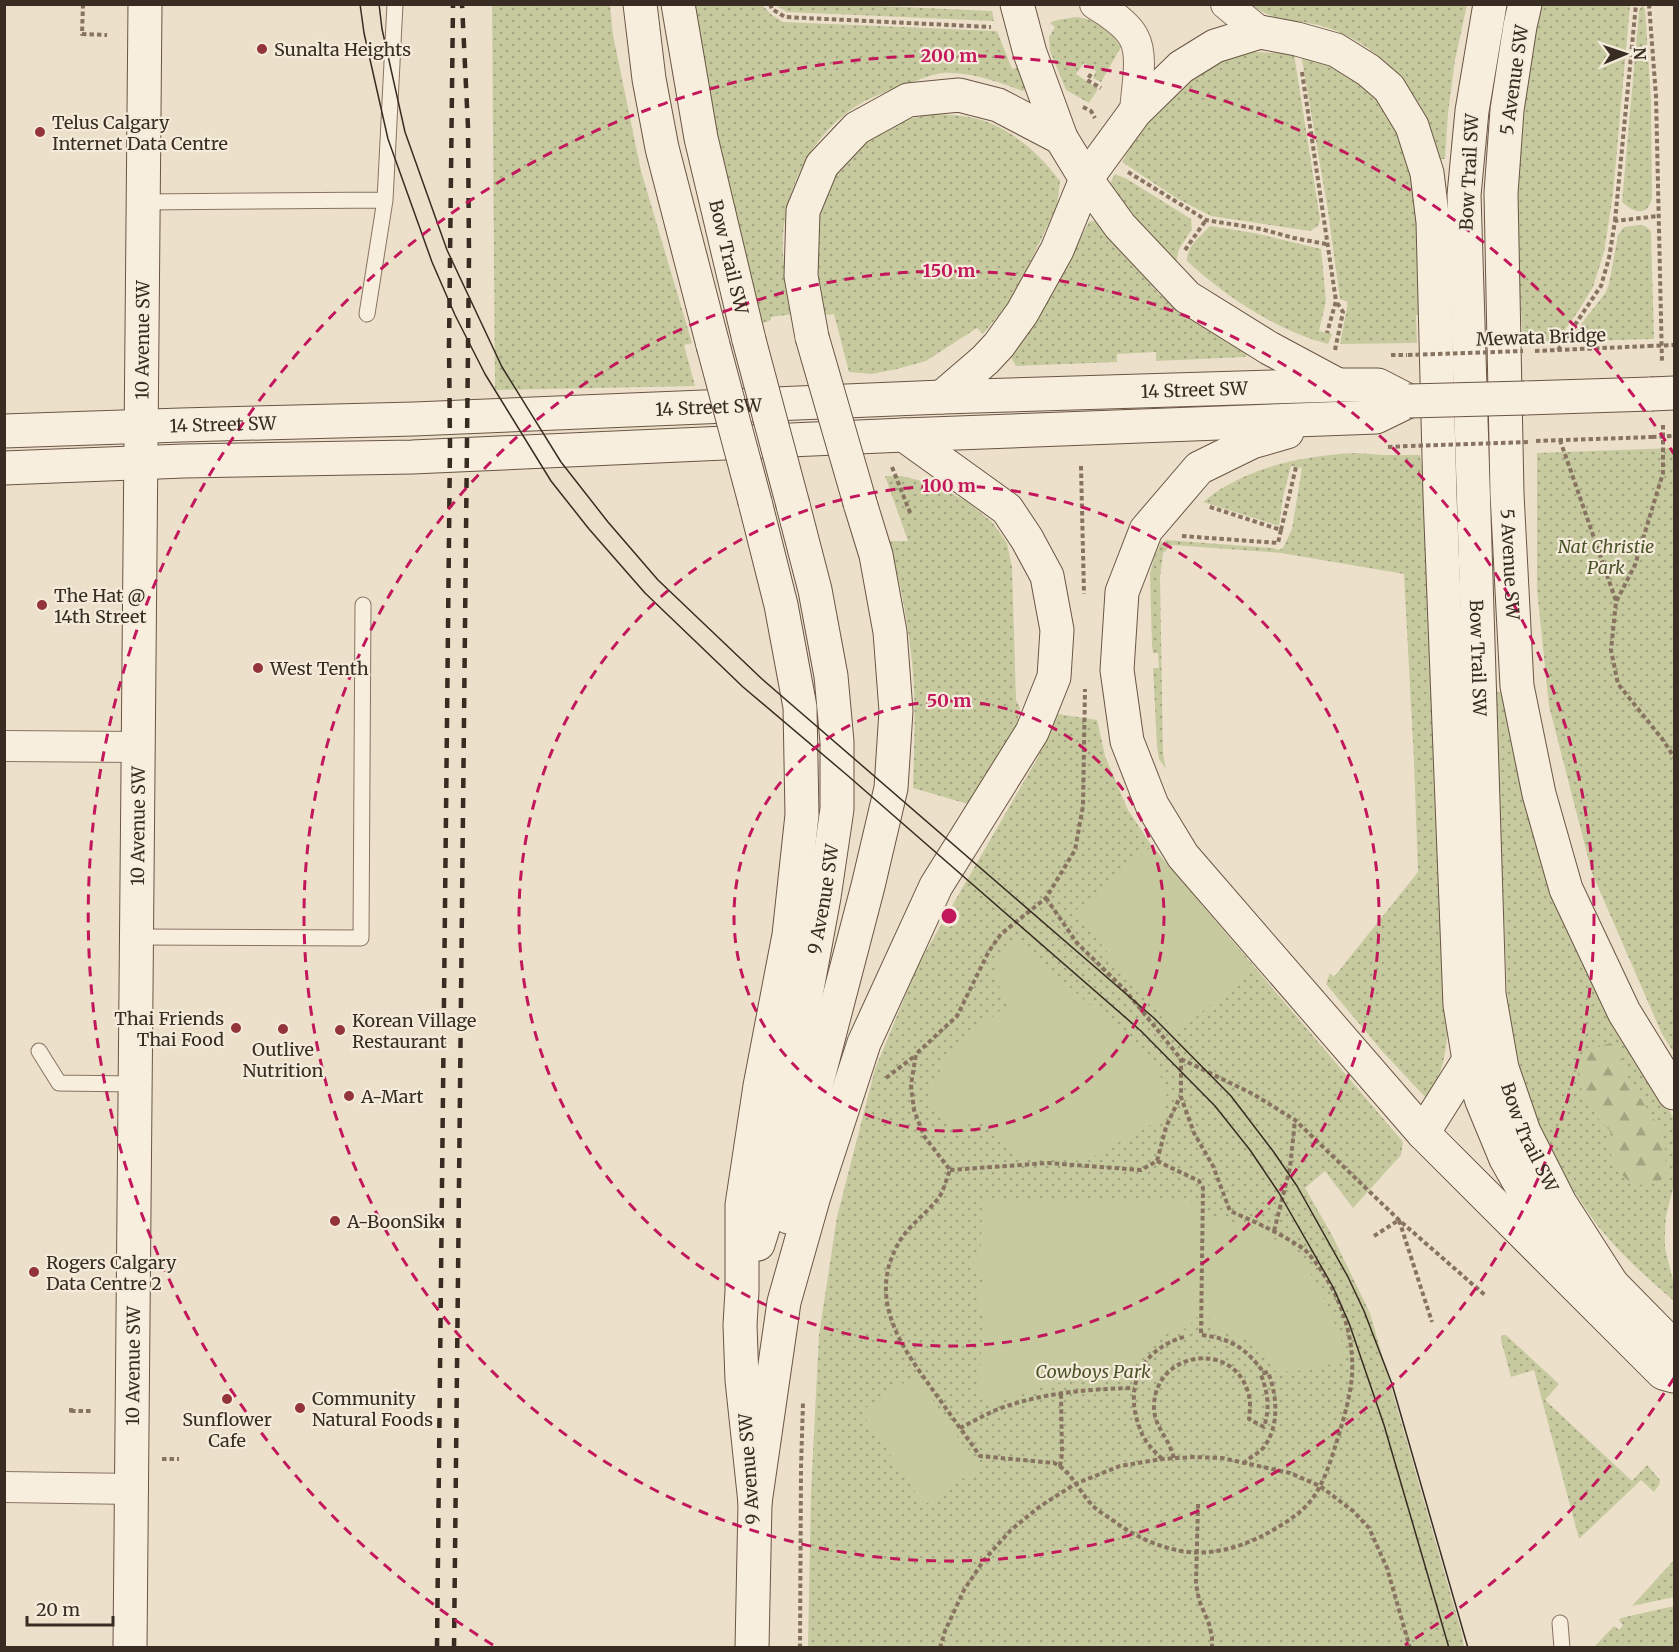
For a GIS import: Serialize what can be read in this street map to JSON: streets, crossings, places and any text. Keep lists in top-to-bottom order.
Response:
{
  "streets": {
    "main road": [
      "5 Avenue SW",
      "Bow Trail SW",
      "10 Avenue SW",
      "14 Street SW",
      "9 Avenue SW"
    ],
    "path": ["Mewata Bridge"]
  },
  "crossings": [
    ["Bow Trail SW", "9 Avenue SW"],
    ["10 Avenue SW", "14 Street SW"]
  ],
  "parks": ["Nat Christie Park", "Cowboys Park"],
  "places": [
    "Sunalta Heights",
    "Telus Calgary Internet Data Centre",
    "The Hat @ 14th Street",
    "West Tenth",
    "Thai Friends Thai Food",
    "Outlive Nutrition",
    "Korean Village Restaurant",
    "A-Mart",
    "A-BoonSik",
    "Rogers Calgary Data Centre 2",
    "Sunflower Cafe",
    "Community Natural Foods"
  ],
  "scale_bar": "20 m",
  "north": "right",
  "rings": [
    "200 m",
    "150 m",
    "100 m",
    "50 m"
  ]
}
